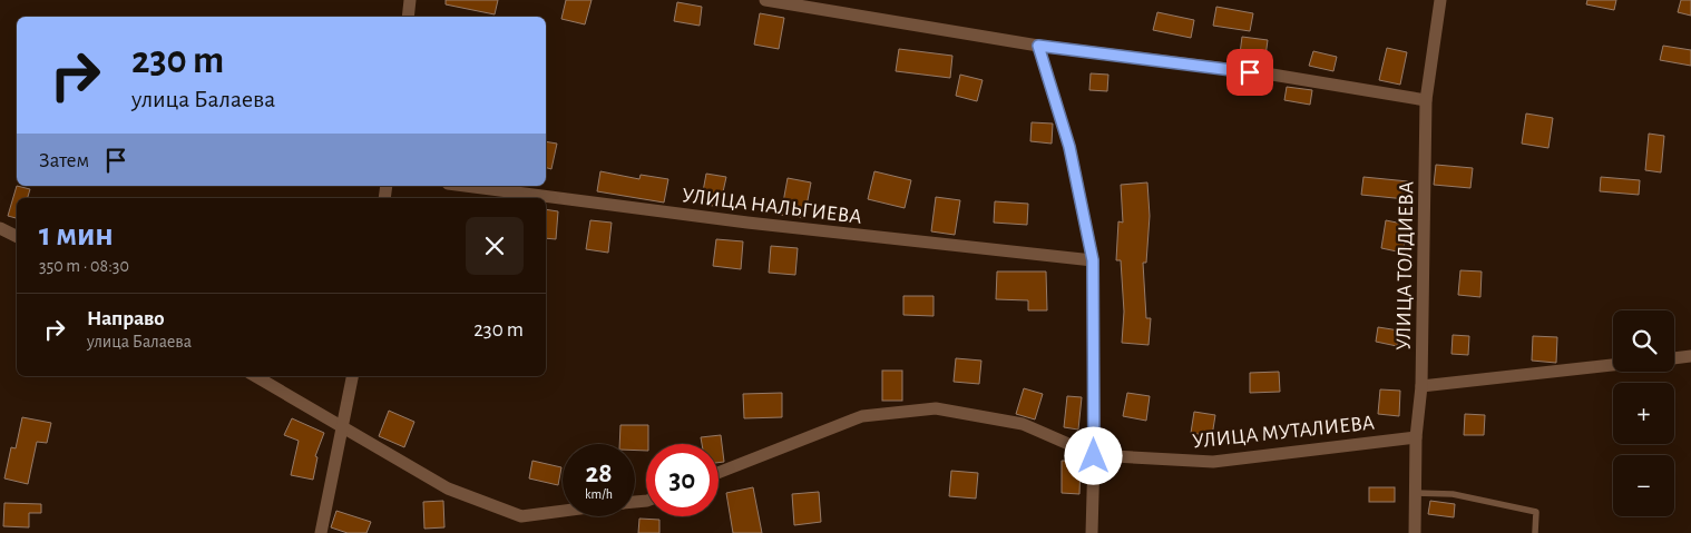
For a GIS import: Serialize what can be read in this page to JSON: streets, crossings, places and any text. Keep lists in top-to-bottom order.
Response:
{
  "streets": {
    "street": ["УЛИЦА НАЛЬГИЕВА", "УЛИЦА ТОЛДИЕВА", "УЛИЦА МУТАЛИЕВА"]
  },
  "crossings": [
    ["УЛИЦА ТОЛДИЕВА", "УЛИЦА МУТАЛИЕВА"]
  ],
  "page": {
    "turn": ["230 m", "улица Балаева"],
    "then": "Затем",
    "heading": ["1 мин", "350 m · 08:30"],
    "list": [
      {
        "name": "Направо",
        "note": "улица Балаева",
        "value": "230 m"
      }
    ],
    "map_buttons": ["+", "−"],
    "speed": "28 km/h",
    "limit": "30"
  }
}
